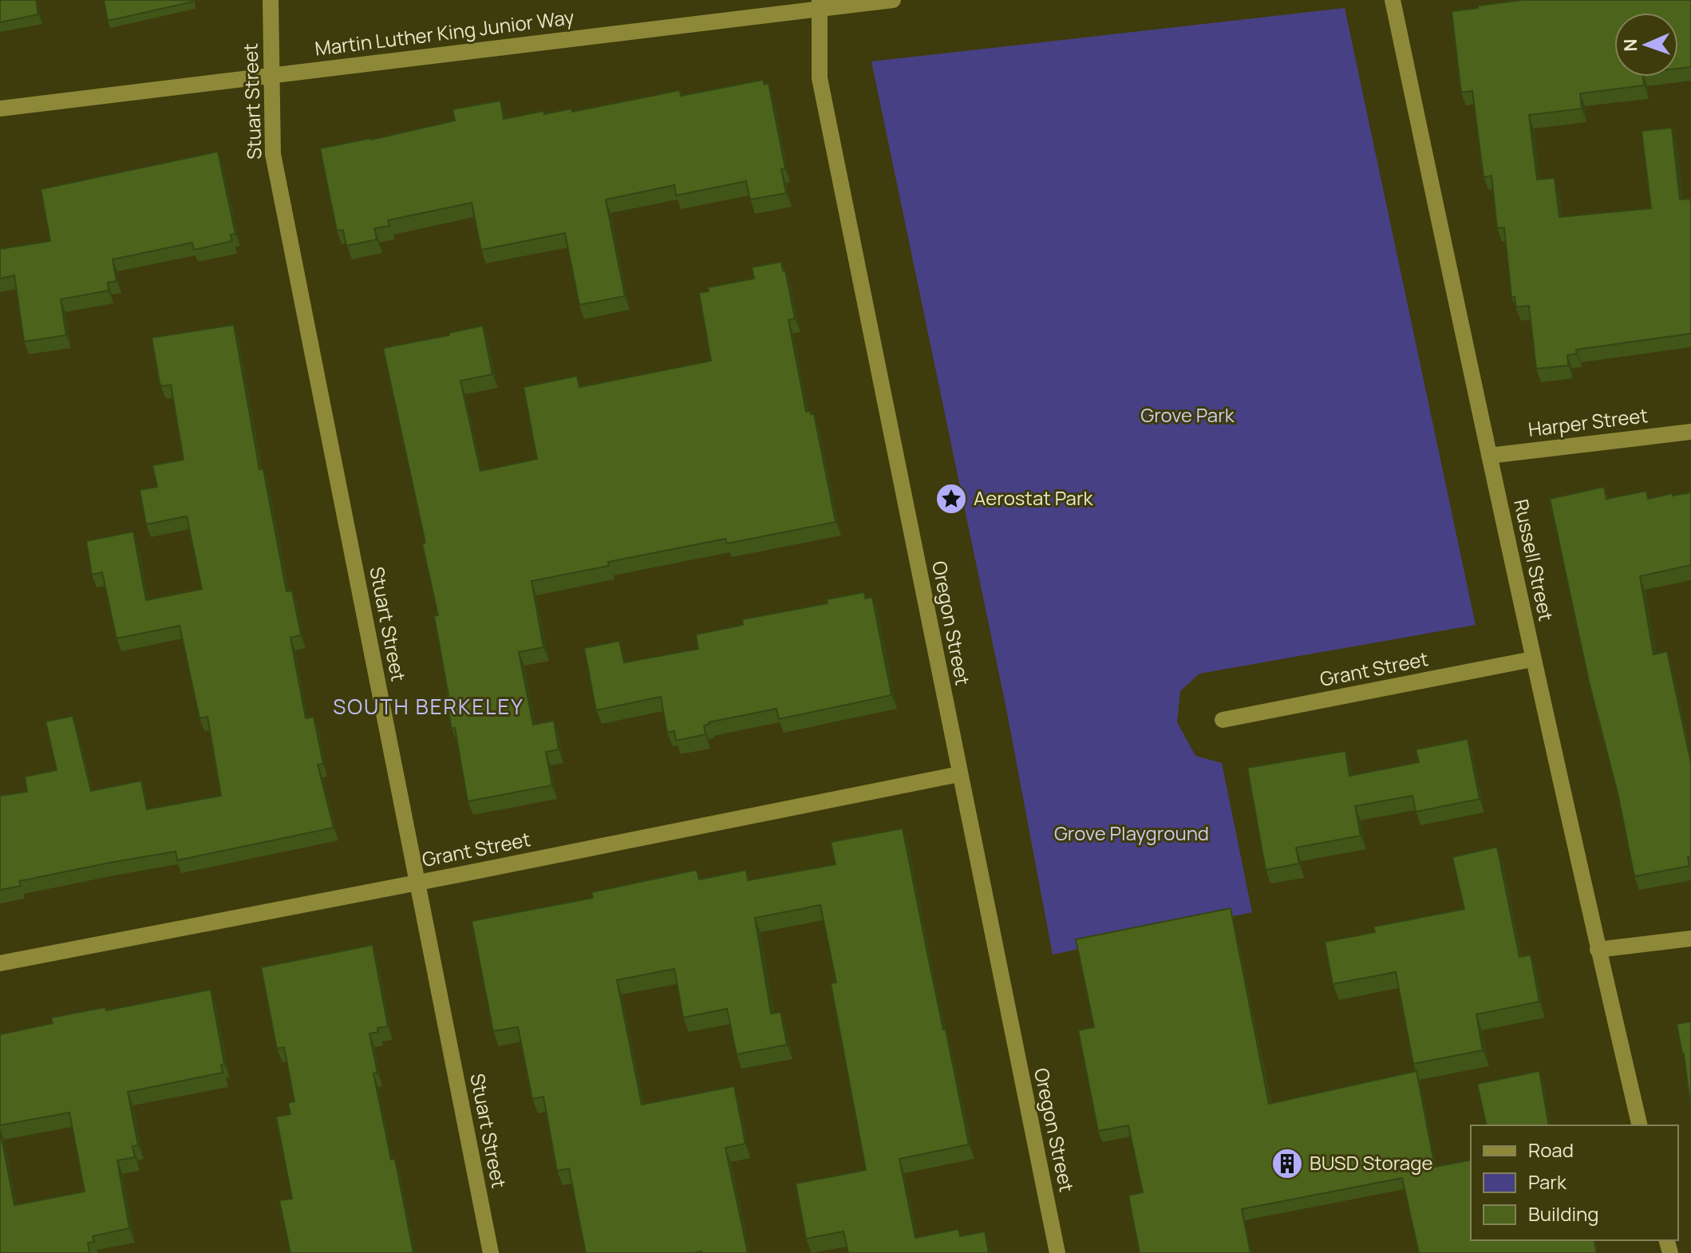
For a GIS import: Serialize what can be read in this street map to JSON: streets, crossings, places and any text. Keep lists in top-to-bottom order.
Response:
{
  "streets": {
    "street": [
      "Martin Luther King Junior Way",
      "Stuart Street",
      "Harper Street",
      "Russell Street",
      "Oregon Street",
      "Grant Street"
    ]
  },
  "crossings": [
    ["Martin Luther King Junior Way", "Stuart Street"],
    ["Martin Luther King Junior Way", "Oregon Street"],
    ["Stuart Street", "Grant Street"],
    ["Harper Street", "Russell Street"],
    ["Russell Street", "Grant Street"],
    ["Oregon Street", "Grant Street"]
  ],
  "districts": ["SOUTH BERKELEY"],
  "parks": ["Grove Park", "Grove Playground"],
  "places": {
    "place": ["Aerostat Park"],
    "building": ["BUSD Storage"]
  },
  "legend": ["Road", "Park", "Building"],
  "north": "left"
}
